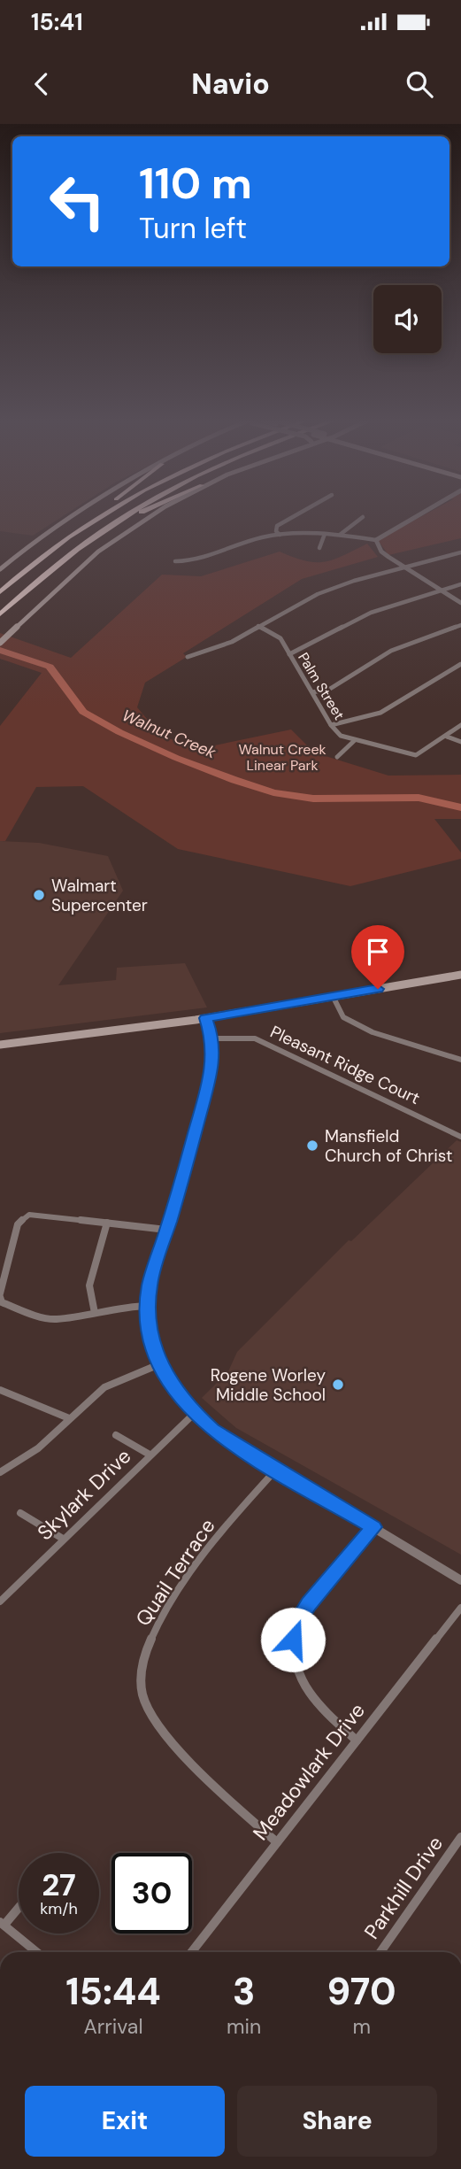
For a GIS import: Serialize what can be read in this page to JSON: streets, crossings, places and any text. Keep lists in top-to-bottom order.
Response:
{
  "streets": {
    "street": [
      "Palm Street",
      "Pleasant Ridge Court",
      "Skylark Drive",
      "Quail Terrace",
      "Meadowlark Drive",
      "Parkhill Drive"
    ]
  },
  "crossings": [
    ["Quail Terrace", "Meadowlark Drive"]
  ],
  "water": ["Walnut Creek"],
  "parks": ["Walnut Creek Linear Park"],
  "places": ["Walmart Supercenter", "Mansfield Church of Christ", "Rogene Worley Middle School"],
  "page": {
    "status": "15:41",
    "header": "Navio",
    "turn": ["110 m", "Turn left"],
    "speed": "27 km/h",
    "limit": "30",
    "eta": [
      "15:44",
      "Arrival",
      "3",
      "min",
      "970",
      "m"
    ],
    "buttons": ["Exit", "Share"]
  }
}
